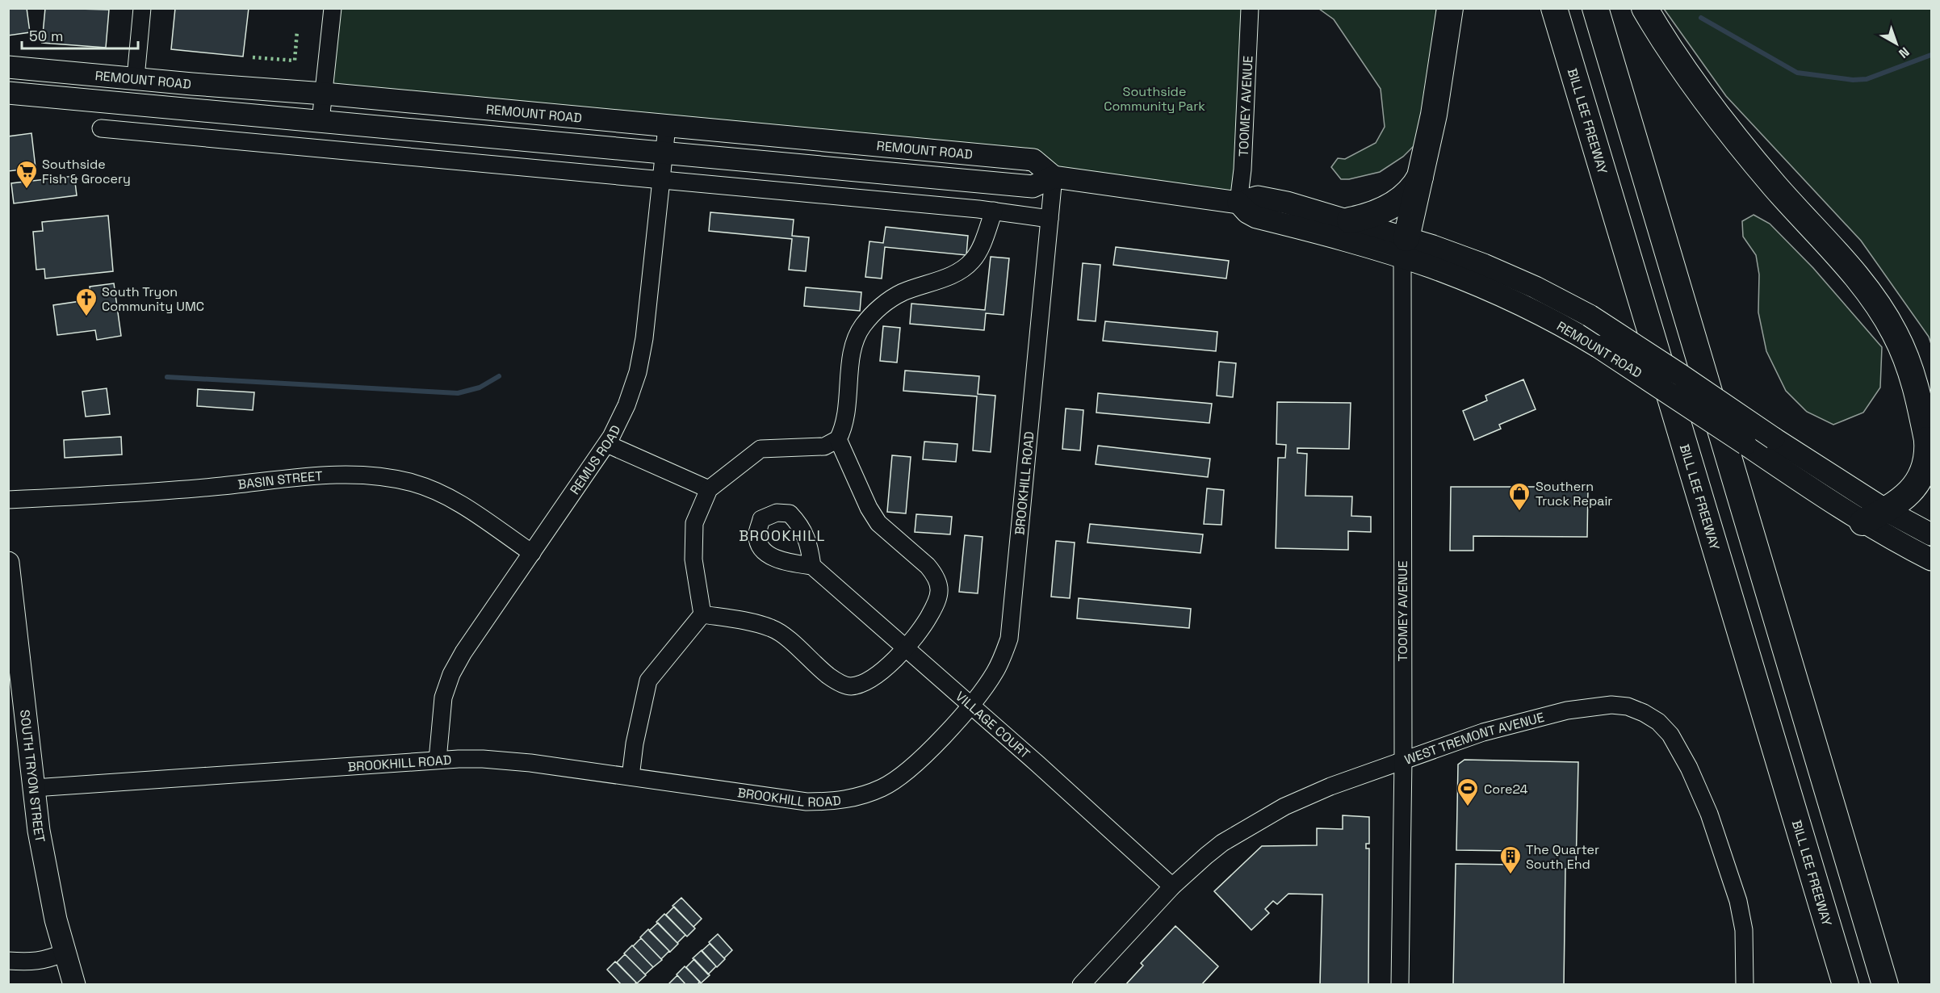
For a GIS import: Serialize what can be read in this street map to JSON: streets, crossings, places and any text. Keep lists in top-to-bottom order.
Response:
{
  "streets": {
    "highway": ["BILL LEE FREEWAY"],
    "main road": ["REMOUNT ROAD", "SOUTH TRYON STREET"],
    "street": [
      "TOOMEY AVENUE",
      "REMUS ROAD",
      "BASIN STREET",
      "BROOKHILL ROAD",
      "VILLAGE COURT",
      "WEST TREMONT AVENUE"
    ]
  },
  "crossings": [
    ["REMOUNT ROAD", "TOOMEY AVENUE"],
    ["REMOUNT ROAD", "REMUS ROAD"],
    ["REMOUNT ROAD", "BROOKHILL ROAD"],
    ["TOOMEY AVENUE", "WEST TREMONT AVENUE"],
    ["REMUS ROAD", "BASIN STREET"],
    ["REMUS ROAD", "BROOKHILL ROAD"],
    ["BROOKHILL ROAD", "VILLAGE COURT"],
    ["BROOKHILL ROAD", "SOUTH TRYON STREET"],
    ["VILLAGE COURT", "WEST TREMONT AVENUE"]
  ],
  "districts": ["BROOKHILL"],
  "parks": ["Southside Community Park"],
  "places": {
    "supermarket": ["Southside Fish & Grocery"],
    "church": ["South Tryon Community UMC"],
    "shop": ["Southern Truck Repair"],
    "sports": ["Core24"],
    "building": ["The Quarter South End"]
  },
  "scale_bar": "50 m",
  "north": "bottom right"
}
